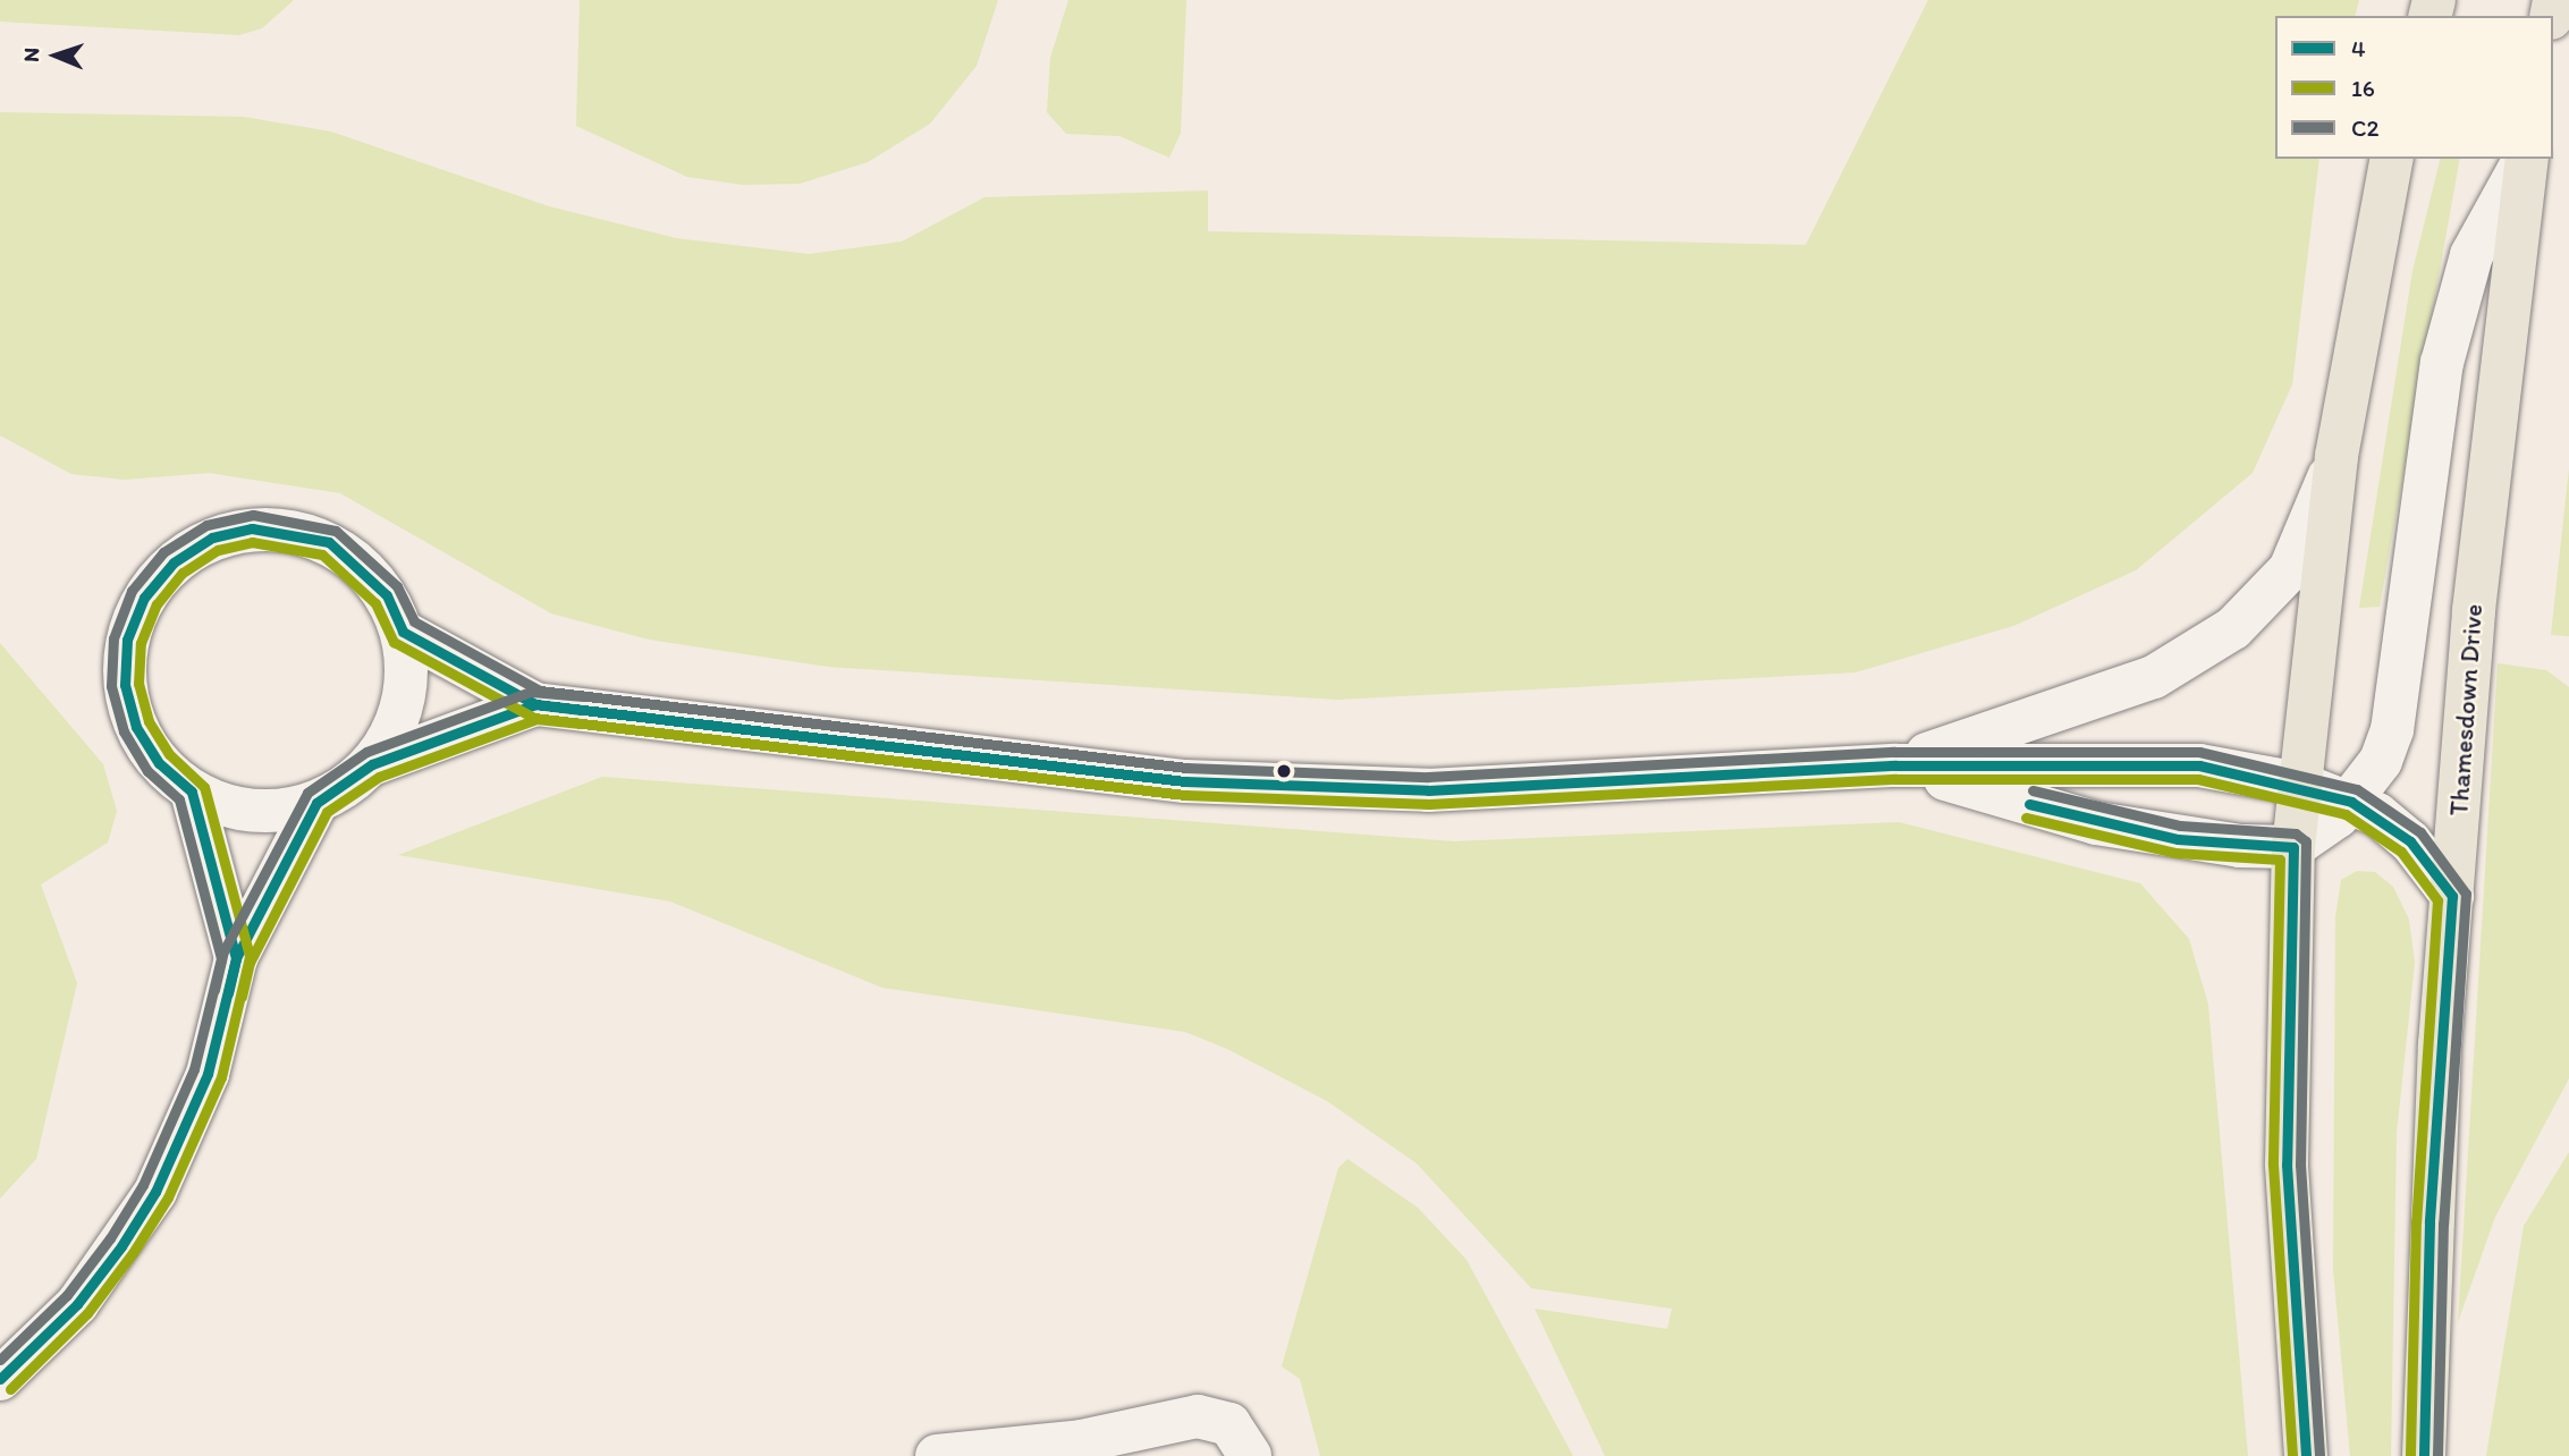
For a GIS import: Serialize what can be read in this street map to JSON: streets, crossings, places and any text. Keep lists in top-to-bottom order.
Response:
{
  "streets": {
    "main road": ["Thamesdown Drive"]
  },
  "lines": ["transit line C2", "transit line 4", "transit line 16"],
  "legend": ["4", "16", "C2"],
  "north": "left"
}
